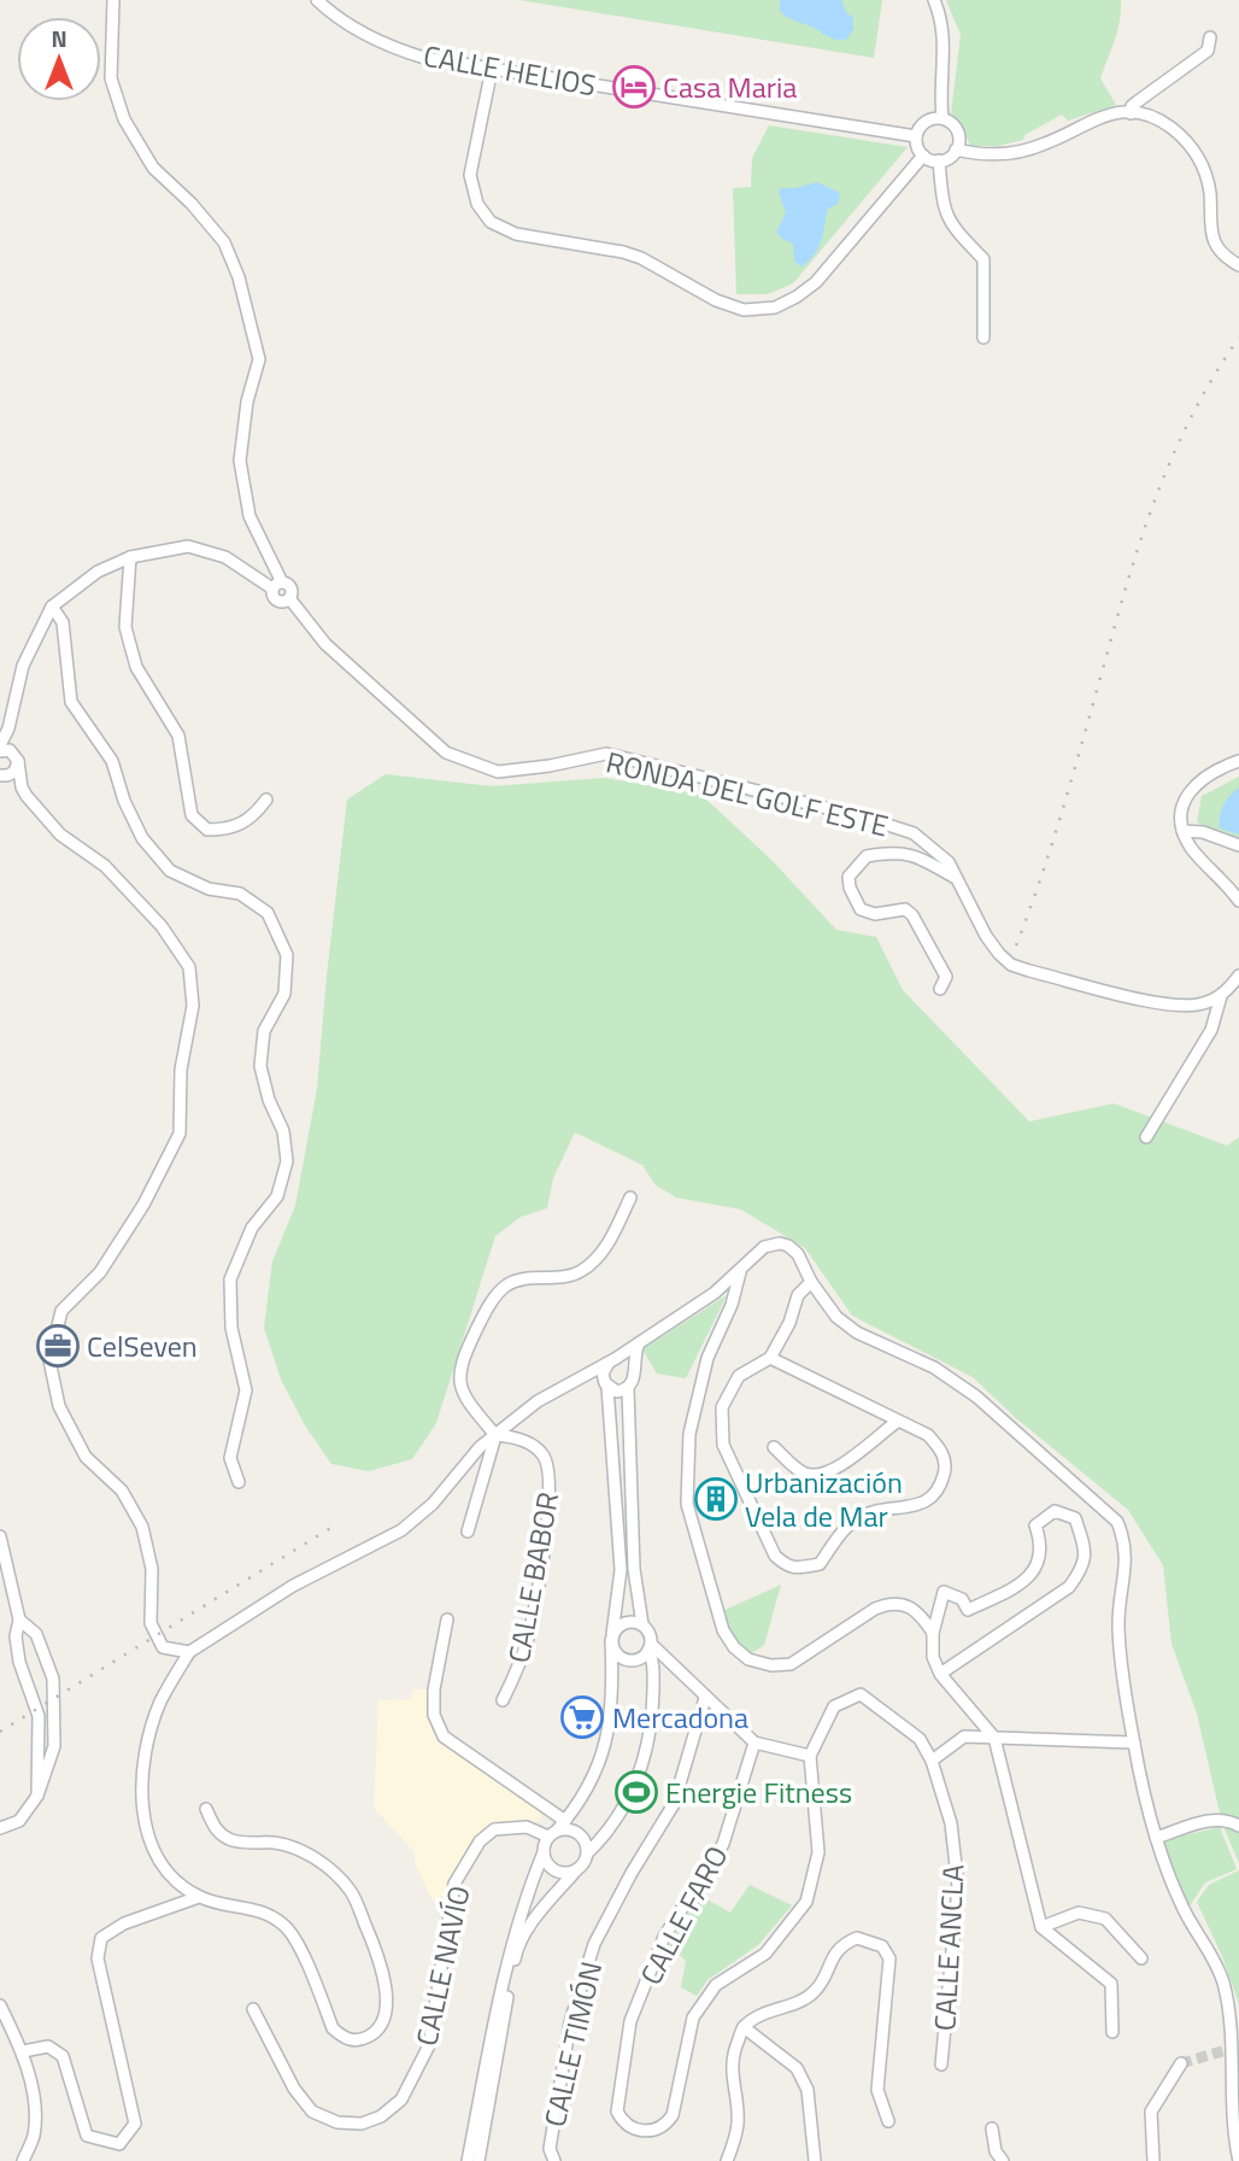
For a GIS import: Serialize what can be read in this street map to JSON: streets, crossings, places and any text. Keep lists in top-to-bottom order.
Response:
{
  "streets": {
    "street": [
      "CALLE HELIOS",
      "RONDA DEL GOLF ESTE",
      "CALLE BABOR",
      "CALLE FARO",
      "CALLE ANCLA",
      "CALLE NAVÍO",
      "CALLE TIMÓN"
    ]
  },
  "crossings": [
    ["CALLE FARO", "CALLE ANCLA"]
  ],
  "places": {
    "hotel": ["Casa Maria"],
    "office": ["CelSeven"],
    "building": ["Urbanización Vela de Mar"],
    "supermarket": ["Mercadona"],
    "sports": ["Energie Fitness"]
  },
  "north": "top"
}
